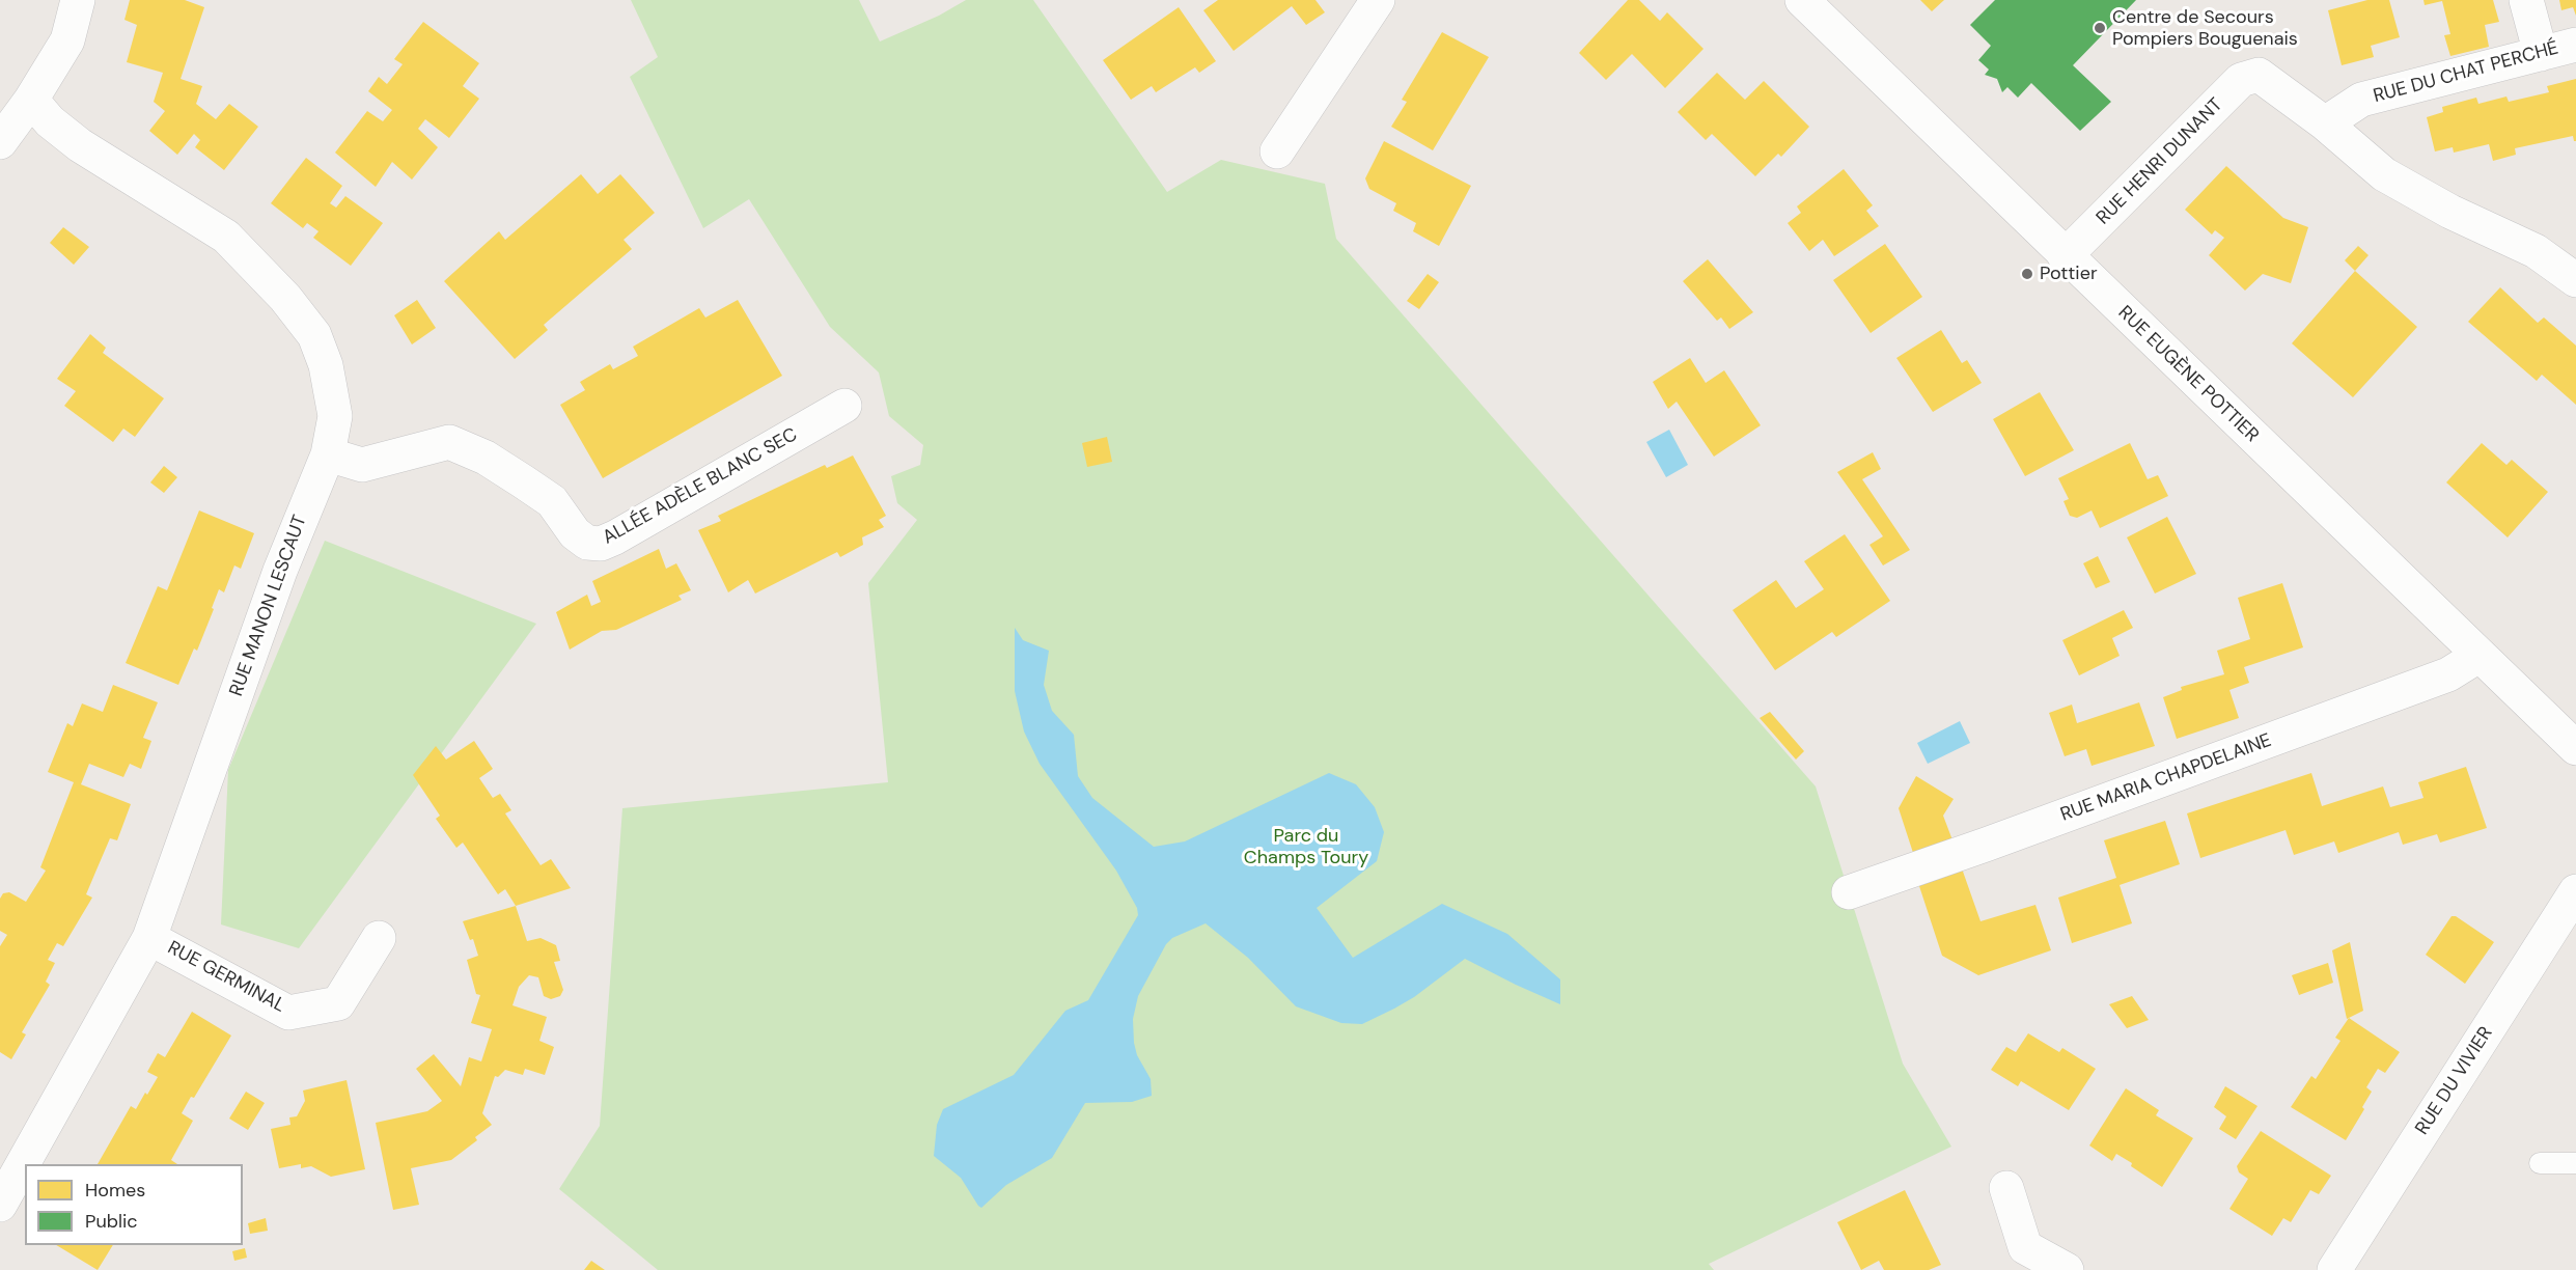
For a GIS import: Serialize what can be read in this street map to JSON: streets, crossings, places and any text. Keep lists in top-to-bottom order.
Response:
{
  "streets": {
    "street": [
      "RUE DU CHAT PERCHÉ",
      "RUE HENRI DUNANT",
      "RUE EUGÈNE POTTIER",
      "ALLÉE ADÈLE BLANC SEC",
      "RUE MANON LESCAUT",
      "RUE MARIA CHAPDELAINE",
      "RUE GERMINAL",
      "RUE DU VIVIER"
    ]
  },
  "crossings": [
    ["RUE DU CHAT PERCHÉ", "RUE HENRI DUNANT"],
    ["RUE HENRI DUNANT", "RUE EUGÈNE POTTIER"],
    ["RUE EUGÈNE POTTIER", "RUE MARIA CHAPDELAINE"],
    ["ALLÉE ADÈLE BLANC SEC", "RUE MANON LESCAUT"],
    ["RUE MANON LESCAUT", "RUE GERMINAL"]
  ],
  "parks": ["Parc du Champs Toury"],
  "places": ["Centre de Secours Pompiers Bouguenais", "Pottier"],
  "legend": ["Homes", "Public"]
}
